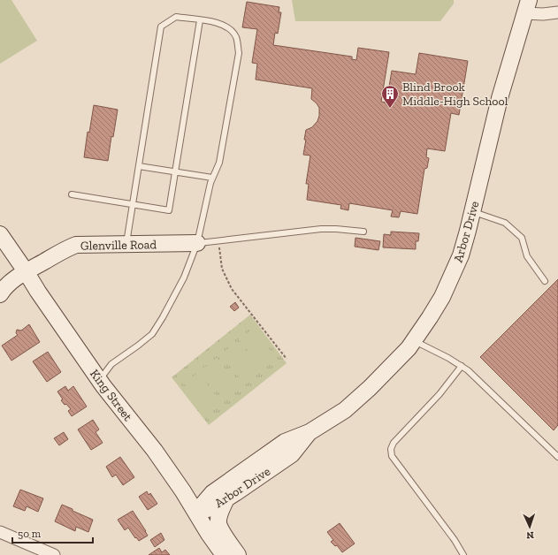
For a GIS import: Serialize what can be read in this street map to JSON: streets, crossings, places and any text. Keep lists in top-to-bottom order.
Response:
{
  "streets": {
    "street": ["Arbor Drive", "Glenville Road", "King Street"]
  },
  "crossings": [
    ["Arbor Drive", "King Street"],
    ["Glenville Road", "King Street"]
  ],
  "places": {
    "building": ["Blind Brook Middle-High School"]
  },
  "scale_bar": "50 m",
  "north": "bottom"
}
